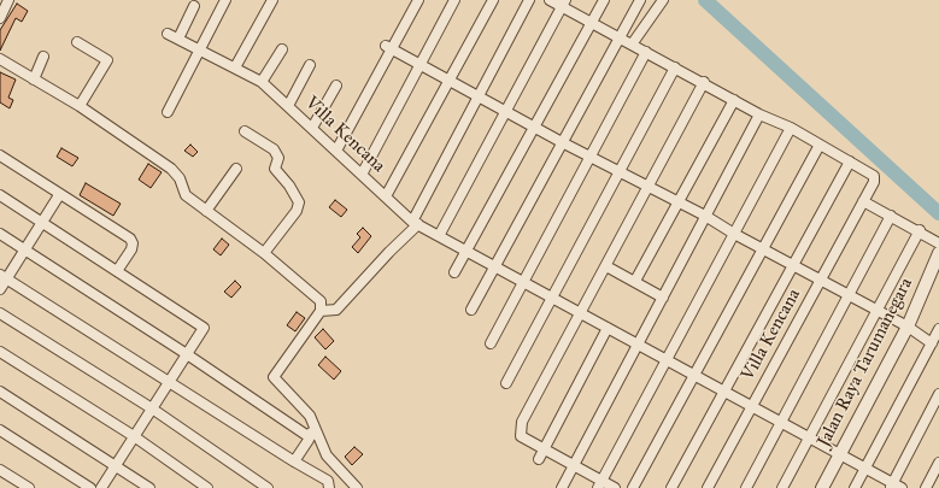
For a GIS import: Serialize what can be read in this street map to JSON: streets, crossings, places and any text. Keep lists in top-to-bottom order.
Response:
{
  "streets": {
    "street": ["Villa Kencana", "Jalan Raya Tarumanegara"]
  },
  "crossings": [
    ["Villa Kencana", "Jalan Raya Tarumanegara"]
  ]
}
